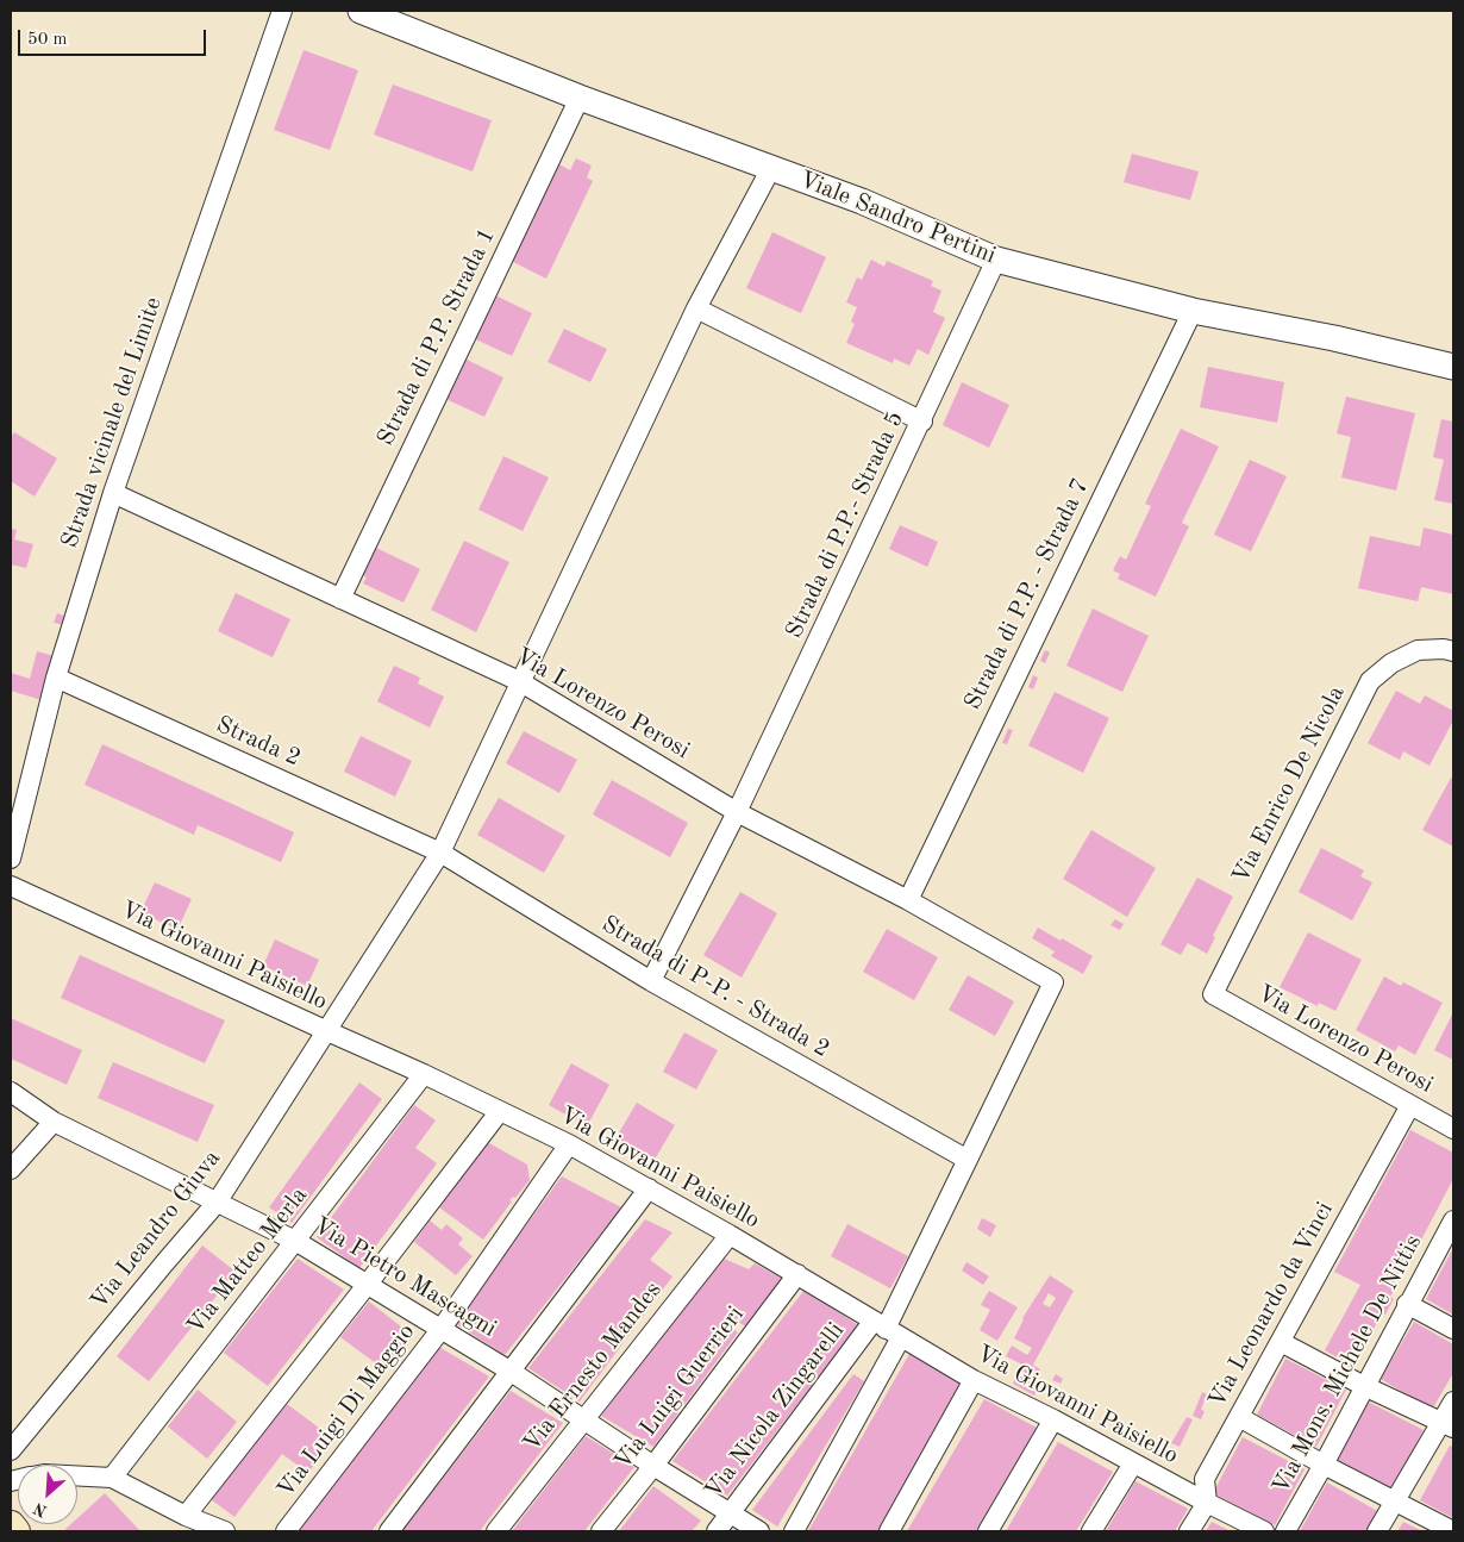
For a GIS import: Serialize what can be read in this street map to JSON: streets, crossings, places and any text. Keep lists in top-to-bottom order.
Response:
{
  "streets": {
    "street": [
      "Viale Sandro Pertini",
      "Strada di P.P. Strada 1",
      "Strada vicinale del Limite",
      "Strada di P.P.- Strada 5",
      "Strada di P.P. - Strada 7",
      "Via Lorenzo Perosi",
      "Strada 2",
      "Via Enrico De Nicola",
      "Via Giovanni Paisiello",
      "Strada di P-P. - Strada 2",
      "Via Leandro Giuva",
      "Via Matteo Merla",
      "Via Pietro Mascagni",
      "Via Leonardo da Vinci",
      "Via Mons. Michele De Nittis",
      "Via Ernesto Mandes",
      "Via Luigi Guerrieri",
      "Via Luigi Di Maggio",
      "Via Nicola Zingarelli"
    ]
  },
  "crossings": [
    ["Viale Sandro Pertini", "Strada di P.P. Strada 1"],
    ["Viale Sandro Pertini", "Strada di P.P.- Strada 5"],
    ["Viale Sandro Pertini", "Strada di P.P. - Strada 7"],
    ["Viale Sandro Pertini", "Via Leandro Giuva"],
    ["Strada di P.P. Strada 1", "Via Lorenzo Perosi"],
    ["Strada vicinale del Limite", "Via Lorenzo Perosi"],
    ["Strada vicinale del Limite", "Strada 2"],
    ["Strada di P.P.- Strada 5", "Via Lorenzo Perosi"],
    ["Strada di P.P.- Strada 5", "Strada di P-P. - Strada 2"],
    ["Strada di P.P. - Strada 7", "Via Lorenzo Perosi"],
    ["Via Lorenzo Perosi", "Via Enrico De Nicola"],
    ["Via Lorenzo Perosi", "Strada di P-P. - Strada 2"],
    ["Via Lorenzo Perosi", "Via Leandro Giuva"],
    ["Via Lorenzo Perosi", "Via Leonardo da Vinci"],
    ["Strada 2", "Strada di P-P. - Strada 2"],
    ["Strada 2", "Via Leandro Giuva"],
    ["Via Giovanni Paisiello", "Via Leandro Giuva"],
    ["Via Giovanni Paisiello", "Via Matteo Merla"],
    ["Via Giovanni Paisiello", "Via Leonardo da Vinci"],
    ["Via Giovanni Paisiello", "Via Ernesto Mandes"],
    ["Via Giovanni Paisiello", "Via Luigi Guerrieri"],
    ["Via Giovanni Paisiello", "Via Luigi Di Maggio"],
    ["Via Giovanni Paisiello", "Via Nicola Zingarelli"],
    ["Strada di P-P. - Strada 2", "Via Leandro Giuva"],
    ["Via Leandro Giuva", "Via Pietro Mascagni"],
    ["Via Matteo Merla", "Via Pietro Mascagni"],
    ["Via Pietro Mascagni", "Via Ernesto Mandes"],
    ["Via Pietro Mascagni", "Via Luigi Guerrieri"],
    ["Via Pietro Mascagni", "Via Luigi Di Maggio"],
    ["Via Pietro Mascagni", "Via Nicola Zingarelli"]
  ],
  "scale_bar": "50 m",
  "north": "bottom left"
}
